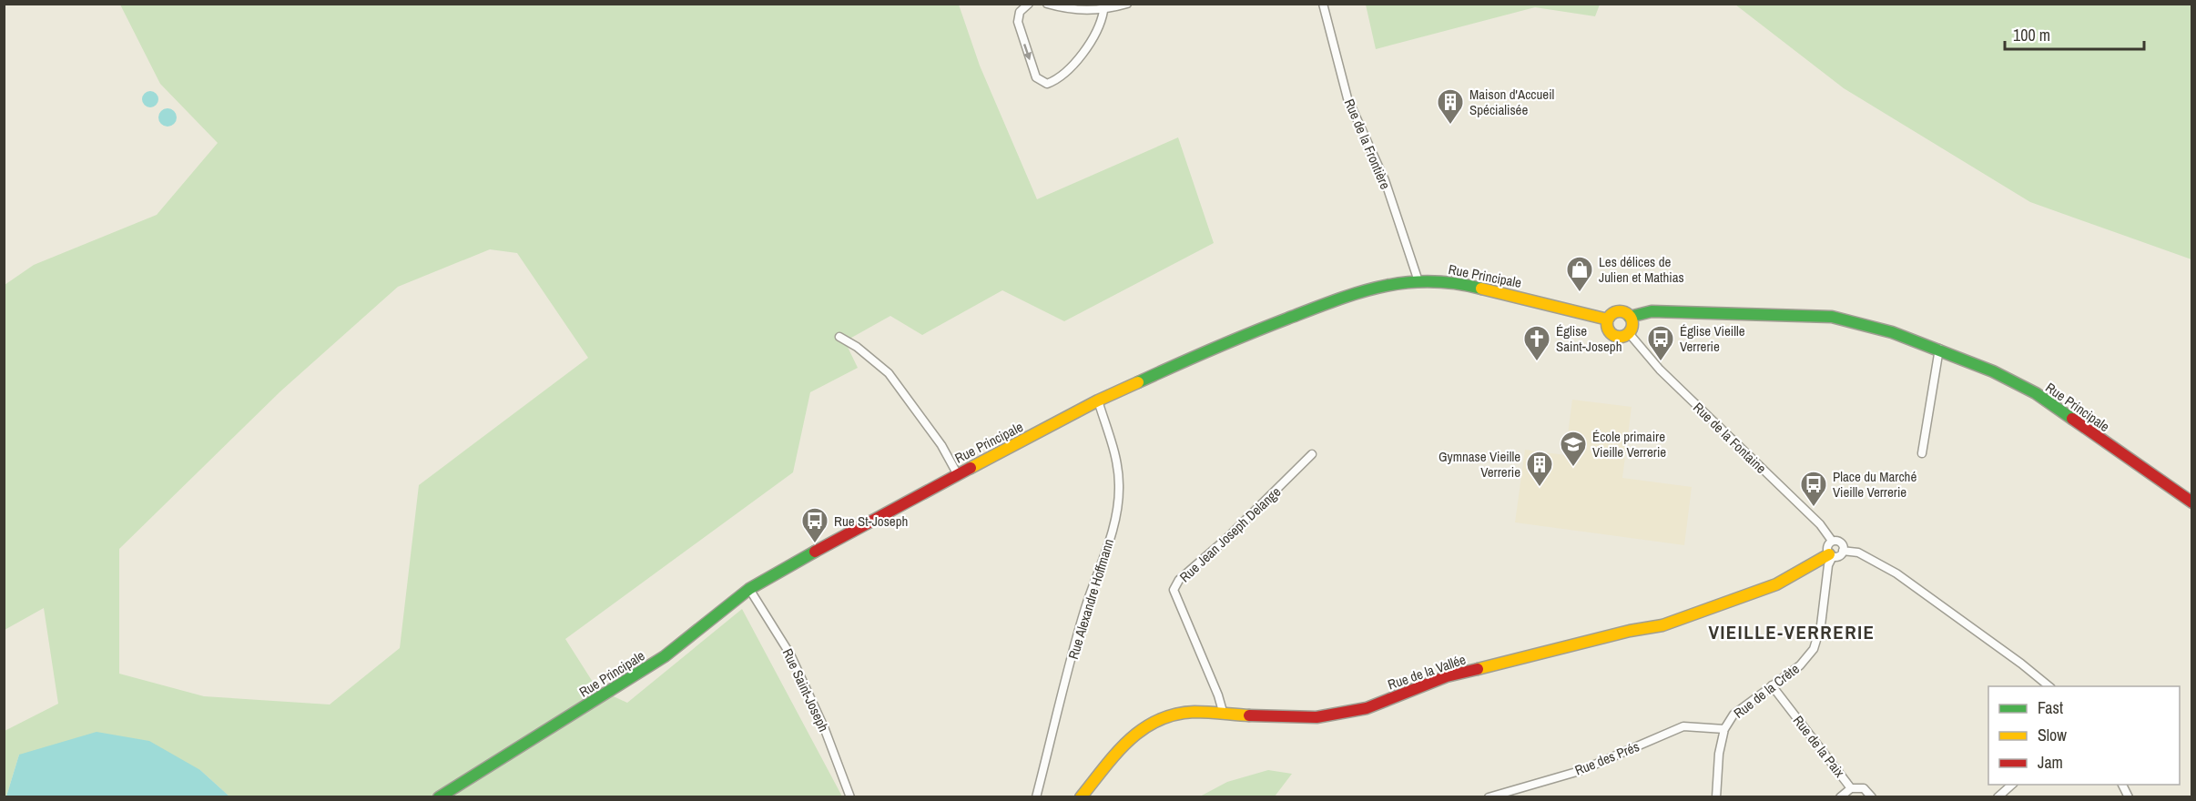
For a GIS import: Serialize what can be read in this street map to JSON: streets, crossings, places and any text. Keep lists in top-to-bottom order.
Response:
{
  "streets": {
    "street": [
      "Rue de la Frontière",
      "Rue Principale",
      "Rue de la Fontaine",
      "Rue Jean Joseph Delange",
      "Rue Alexandre Hoffmann",
      "Rue de la Vallée",
      "Rue Saint-Joseph",
      "Rue de la Crête",
      "Rue de la Paix",
      "Rue des Prés"
    ]
  },
  "crossings": [
    ["Rue de la Frontière", "Rue Principale"],
    ["Rue Principale", "Rue de la Fontaine"],
    ["Rue Principale", "Rue Alexandre Hoffmann"],
    ["Rue Principale", "Rue Saint-Joseph"],
    ["Rue de la Fontaine", "Rue de la Vallée"],
    ["Rue de la Fontaine", "Rue de la Crête"],
    ["Rue Jean Joseph Delange", "Rue de la Vallée"],
    ["Rue de la Vallée", "Rue de la Crête"],
    ["Rue de la Crête", "Rue de la Paix"],
    ["Rue de la Crête", "Rue des Prés"]
  ],
  "districts": ["VIEILLE-VERRERIE"],
  "places": {
    "building": ["Maison d'Accueil Spécialisée", "Gymnase Vieille Verrerie"],
    "shop": ["Les délices de Julien et Mathias"],
    "church": ["Église Saint-Joseph"],
    "bus stop": ["Église Vieille Verrerie", "Place du Marché Vieille Verrerie", "Rue St-Joseph"],
    "school or university": ["École primaire Vieille Verrerie"]
  },
  "legend": ["Fast", "Slow", "Jam"],
  "scale_bar": "100 m"
}
